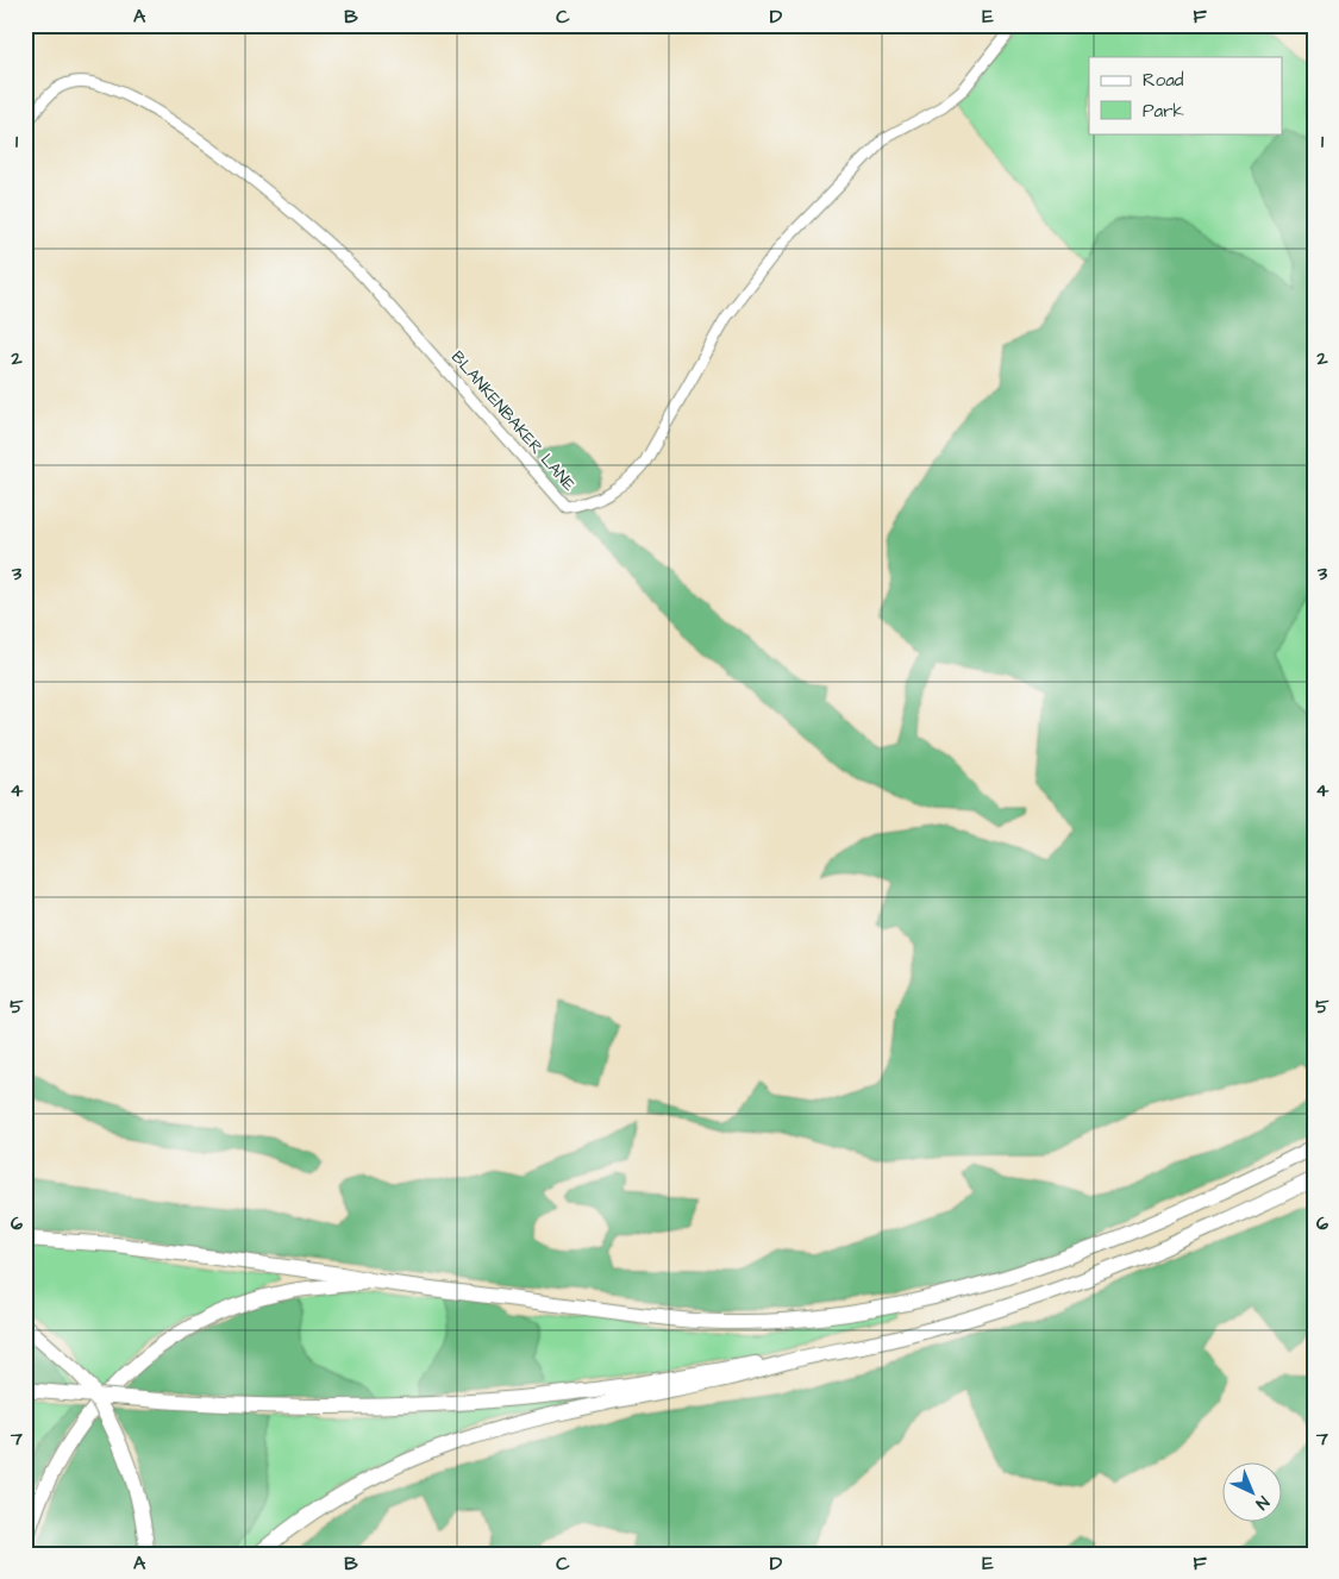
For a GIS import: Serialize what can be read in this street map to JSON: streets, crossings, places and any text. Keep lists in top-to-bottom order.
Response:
{
  "streets": {
    "street": ["BLANKENBAKER LANE"]
  },
  "legend": ["Road", "Park"],
  "north": "bottom right",
  "grid": {
    "columns": [
      "A",
      "B",
      "C",
      "D",
      "E",
      "F"
    ],
    "rows": [
      "1",
      "2",
      "3",
      "4",
      "5",
      "6",
      "7"
    ]
  }
}
